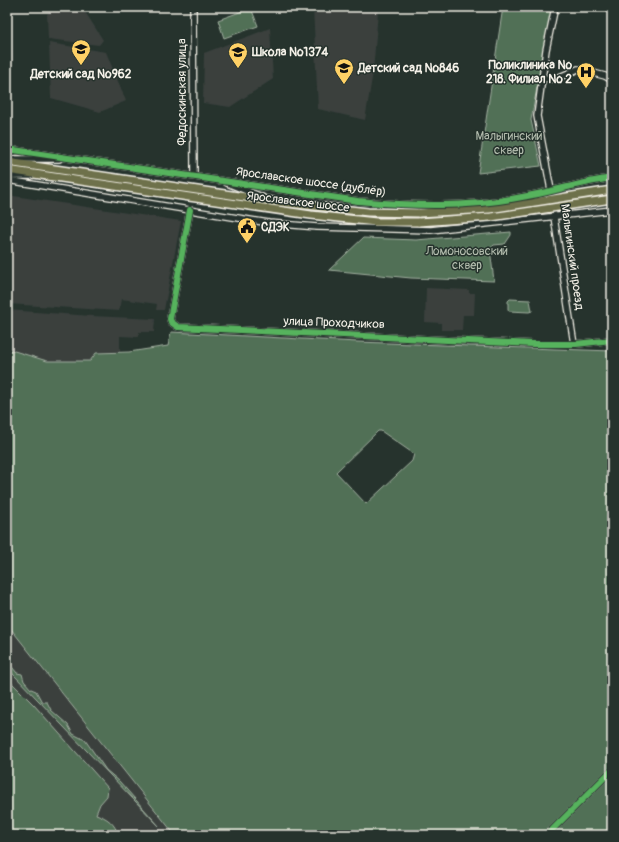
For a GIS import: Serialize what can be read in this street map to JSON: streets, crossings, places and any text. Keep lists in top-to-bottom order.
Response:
{
  "streets": {
    "main road": ["Ярославское шоссе"],
    "street": [
      "Федоскинская улица",
      "Ярославское шоссе (дублёр)",
      "Малыгинский проезд",
      "улица Проходчиков"
    ]
  },
  "crossings": [
    ["Федоскинская улица", "Ярославское шоссе (дублёр)"],
    ["Ярославское шоссе (дублёр)", "Малыгинский проезд"],
    ["Малыгинский проезд", "улица Проходчиков"]
  ],
  "parks": ["Малыгинский сквер", "Ломоносовский сквер"],
  "places": {
    "school or university": ["Детский сад №962", "Школа №1374", "Детский сад №846"],
    "hospital": ["Поликлиника № 218. Филиал № 2"],
    "public building": ["СДЭК"]
  }
}
